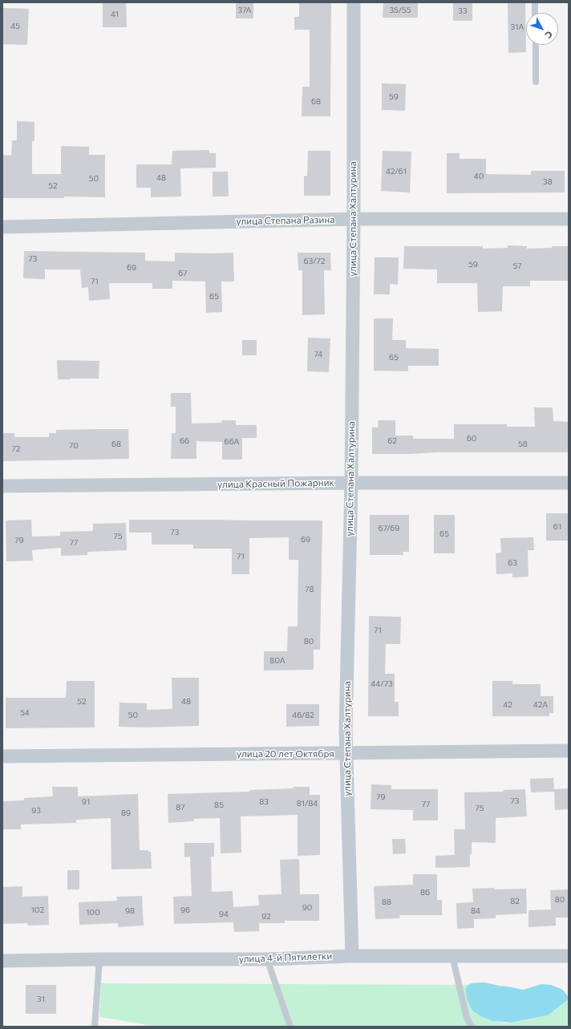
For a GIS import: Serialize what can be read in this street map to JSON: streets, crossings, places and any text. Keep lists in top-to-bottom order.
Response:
{
  "streets": {
    "street": [
      "улица Степана Халтурина",
      "улица Степана Разина",
      "улица Красный Пожарник",
      "улица 20 лет Октября",
      "улица 4-й Пятилетки"
    ]
  },
  "crossings": [
    ["улица Степана Халтурина", "улица Степана Разина"],
    ["улица Степана Халтурина", "улица Красный Пожарник"],
    ["улица Степана Халтурина", "улица 20 лет Октября"],
    ["улица Степана Халтурина", "улица 4-й Пятилетки"]
  ],
  "house_numbers": [
    "37А",
    "35/55",
    "33",
    "41",
    "45",
    "31А",
    "59",
    "68",
    "42/61",
    "40",
    "48",
    "50",
    "38",
    "52",
    "73",
    "63/72",
    "59",
    "57",
    "69",
    "67",
    "71",
    "65",
    "74",
    "65",
    "60",
    "66",
    "62",
    "66А",
    "68",
    "58",
    "70",
    "72",
    "61",
    "67/69",
    "73",
    "65",
    "75",
    "69",
    "79",
    "77",
    "71",
    "63",
    "78",
    "71",
    "80",
    "80А",
    "44/73",
    "52",
    "48",
    "42",
    "42А",
    "54",
    "50",
    "46/82",
    "79",
    "73",
    "91",
    "83",
    "81/84",
    "77",
    "85",
    "87",
    "75",
    "93",
    "89",
    "86",
    "80",
    "82",
    "88",
    "90",
    "102",
    "96",
    "98",
    "84",
    "100",
    "94",
    "92",
    "31"
  ],
  "north": "bottom right"
}
